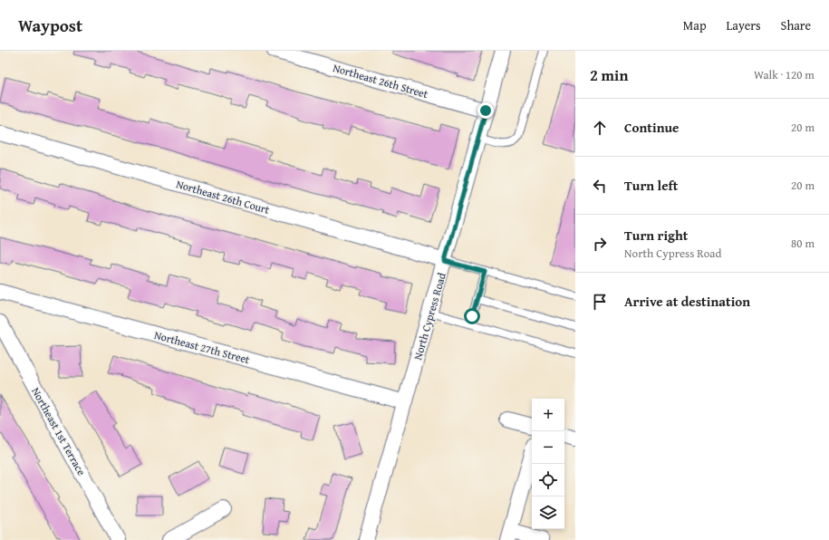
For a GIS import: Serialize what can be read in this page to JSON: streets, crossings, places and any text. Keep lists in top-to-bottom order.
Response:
{
  "streets": {
    "street": [
      "Northeast 26th Street",
      "Northeast 26th Court",
      "North Cypress Road",
      "Northeast 27th Street",
      "Northeast 1st Terrace"
    ]
  },
  "crossings": [
    ["Northeast 26th Street", "North Cypress Road"],
    ["Northeast 26th Court", "North Cypress Road"],
    ["North Cypress Road", "Northeast 27th Street"]
  ],
  "page": {
    "header": "Waypost",
    "nav": ["Map", "Layers", "Share"],
    "heading": ["2 min", "Walk · 120 m"],
    "list": [
      ["Continue", "20 m"],
      ["Turn left", "20 m"],
      ["Turn right", "North Cypress Road", "80 m"],
      "Arrive at destination"
    ],
    "map_buttons": ["+", "−"]
  }
}
